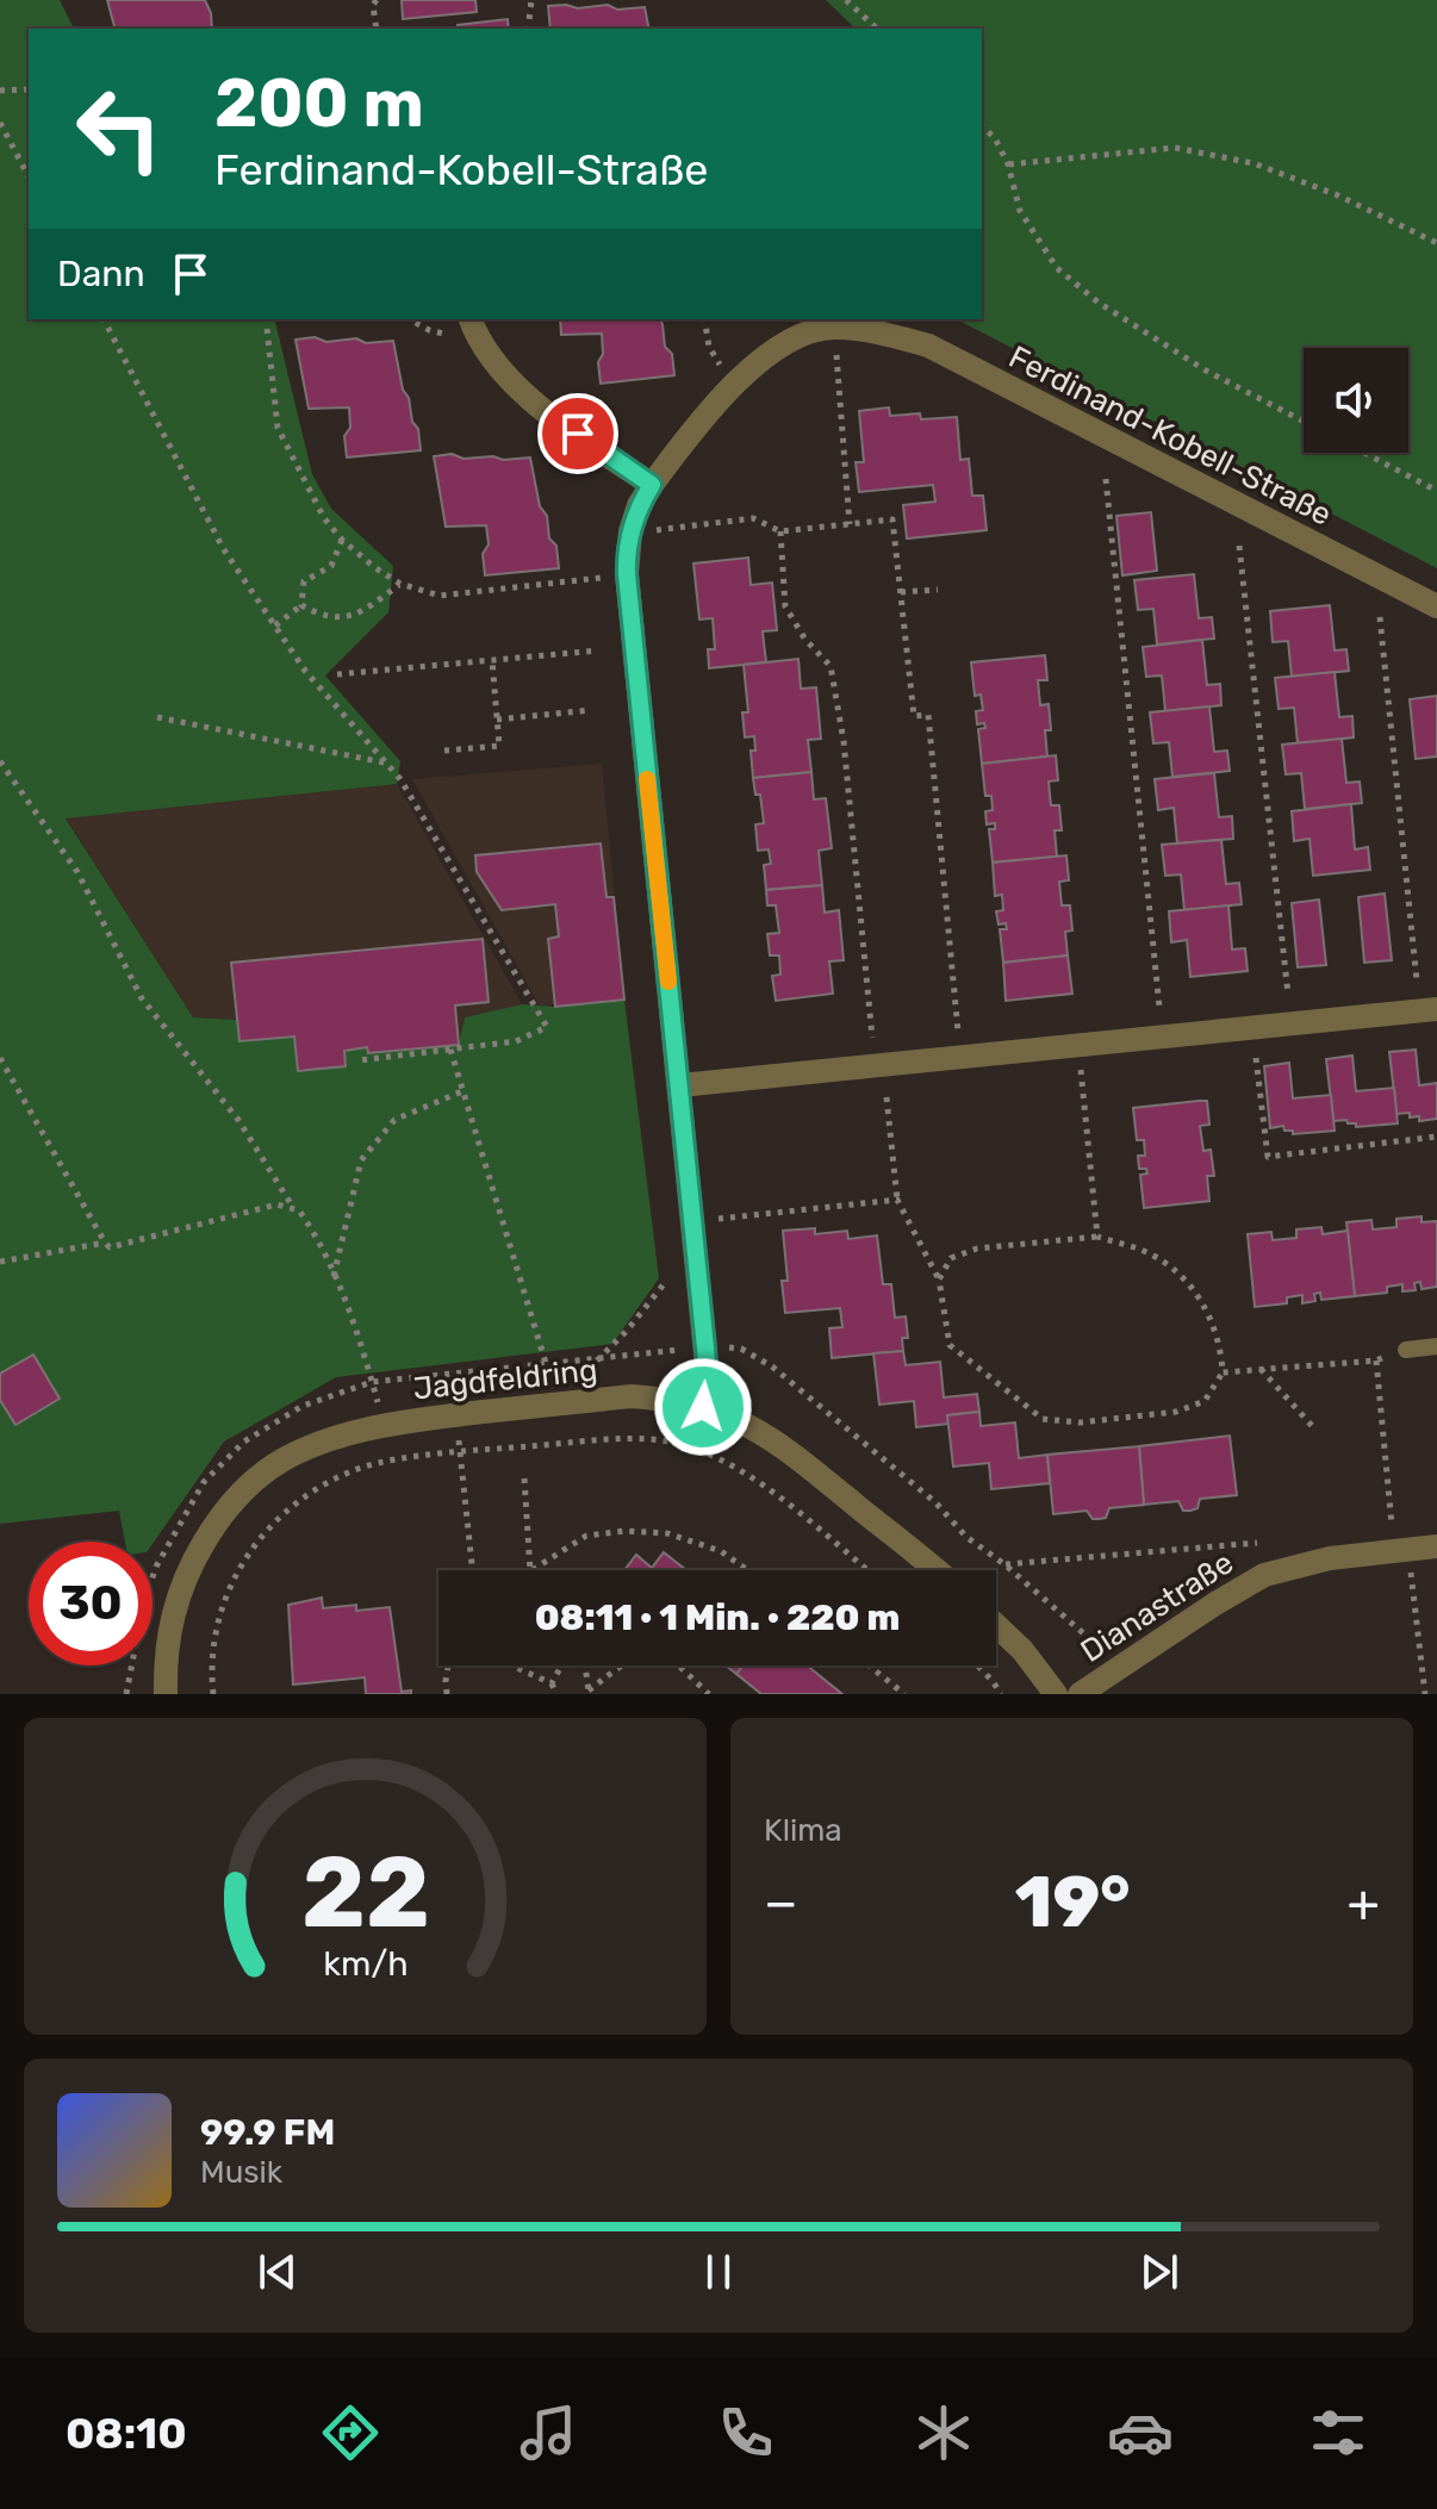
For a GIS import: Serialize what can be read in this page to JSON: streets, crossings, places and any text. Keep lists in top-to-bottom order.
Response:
{
  "streets": {
    "street": ["Ferdinand-Kobell-Straße", "Jagdfeldring", "Dianastraße"]
  },
  "crossings": [
    ["Ferdinand-Kobell-Straße", "Jagdfeldring"]
  ],
  "page": {
    "turn": ["200 m", "Ferdinand-Kobell-Straße"],
    "then": "Dann",
    "limit": "30",
    "trip": "08:11 · 1 Min. · 220 m",
    "tile": "Klima",
    "heat": ["−", "19°", "+"],
    "song": ["99.9 FM", "Musik"],
    "tabs": "08:10",
    "gauge": ["22", "km/h"]
  }
}
